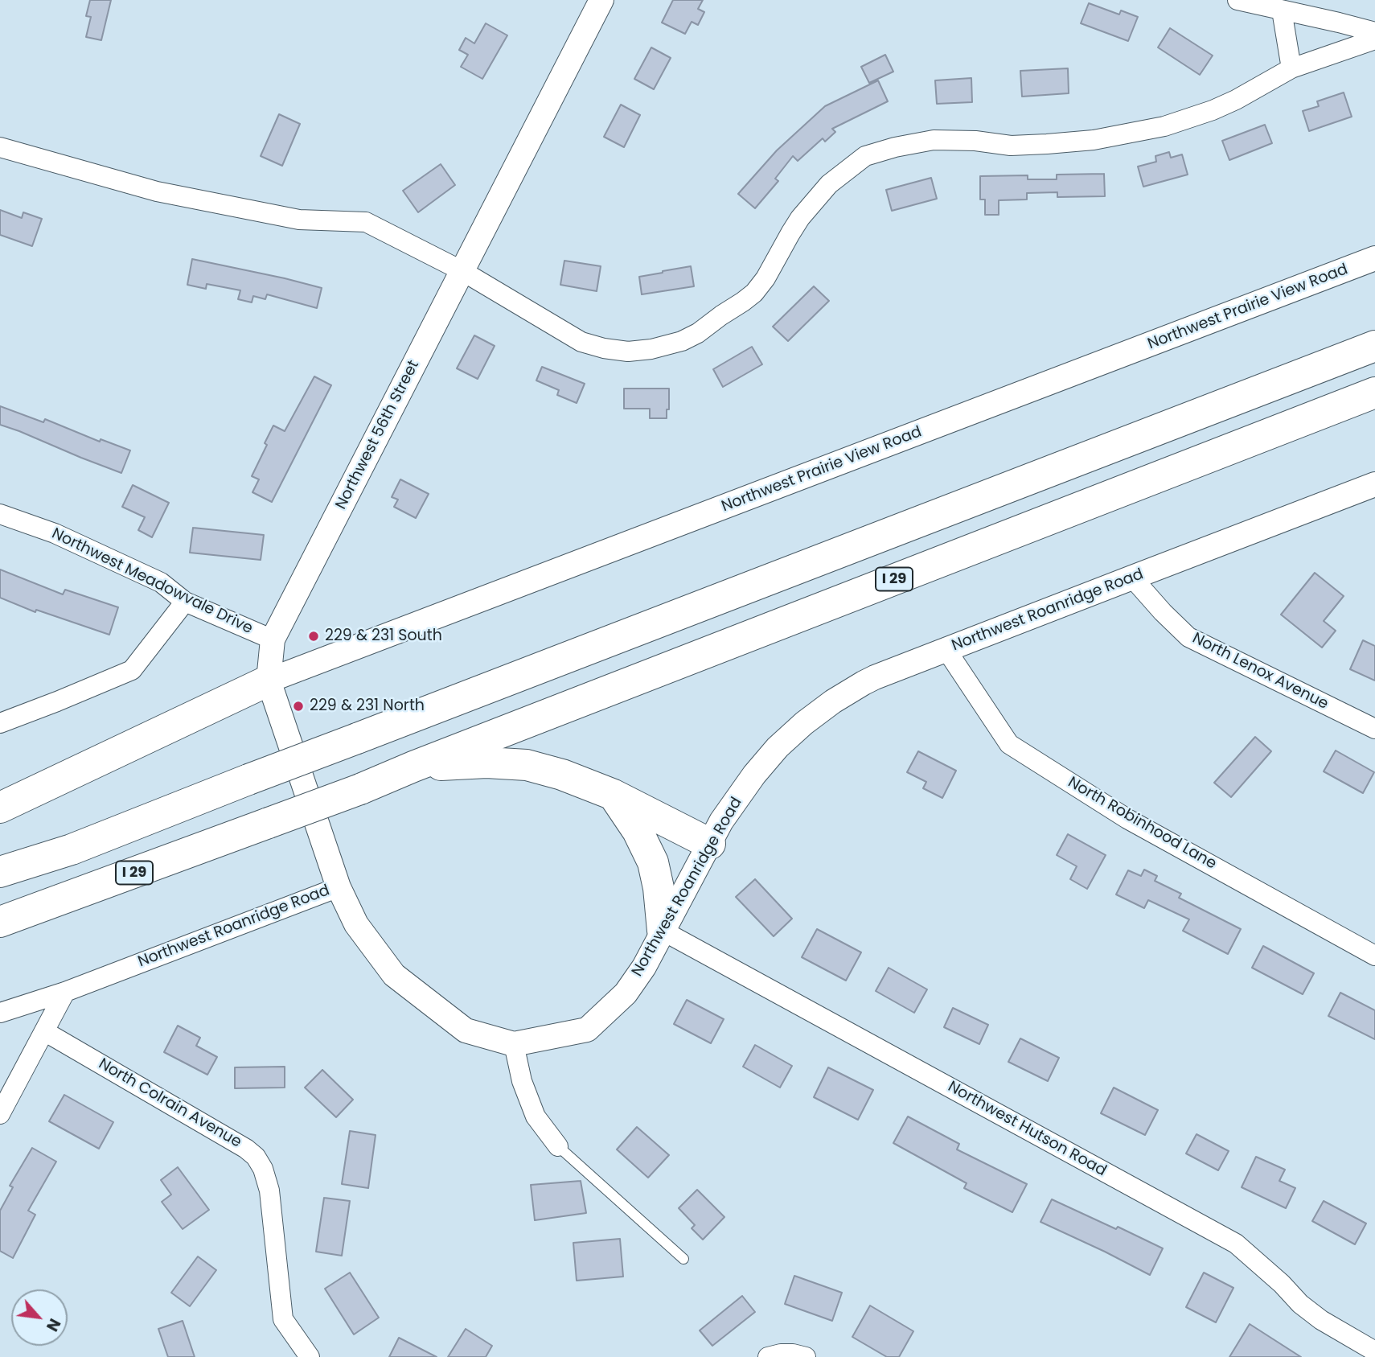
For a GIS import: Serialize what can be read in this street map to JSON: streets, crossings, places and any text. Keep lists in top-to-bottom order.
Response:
{
  "streets": {
    "highway": ["I 29"],
    "street": [
      "Northwest Prairie View Road",
      "Northwest 56th Street",
      "Northwest Meadowvale Drive",
      "Northwest Roanridge Road",
      "North Lenox Avenue",
      "North Robinhood Lane",
      "North Colrain Avenue",
      "Northwest Hutson Road"
    ]
  },
  "crossings": [
    ["Northwest Prairie View Road", "Northwest 56th Street"],
    ["Northwest 56th Street", "Northwest Meadowvale Drive"],
    ["Northwest 56th Street", "Northwest Roanridge Road"],
    ["Northwest Roanridge Road", "North Lenox Avenue"],
    ["Northwest Roanridge Road", "North Robinhood Lane"],
    ["Northwest Roanridge Road", "Northwest Hutson Road"]
  ],
  "places": ["229 & 231 South", "229 & 231 North"],
  "north": "bottom right"
}
